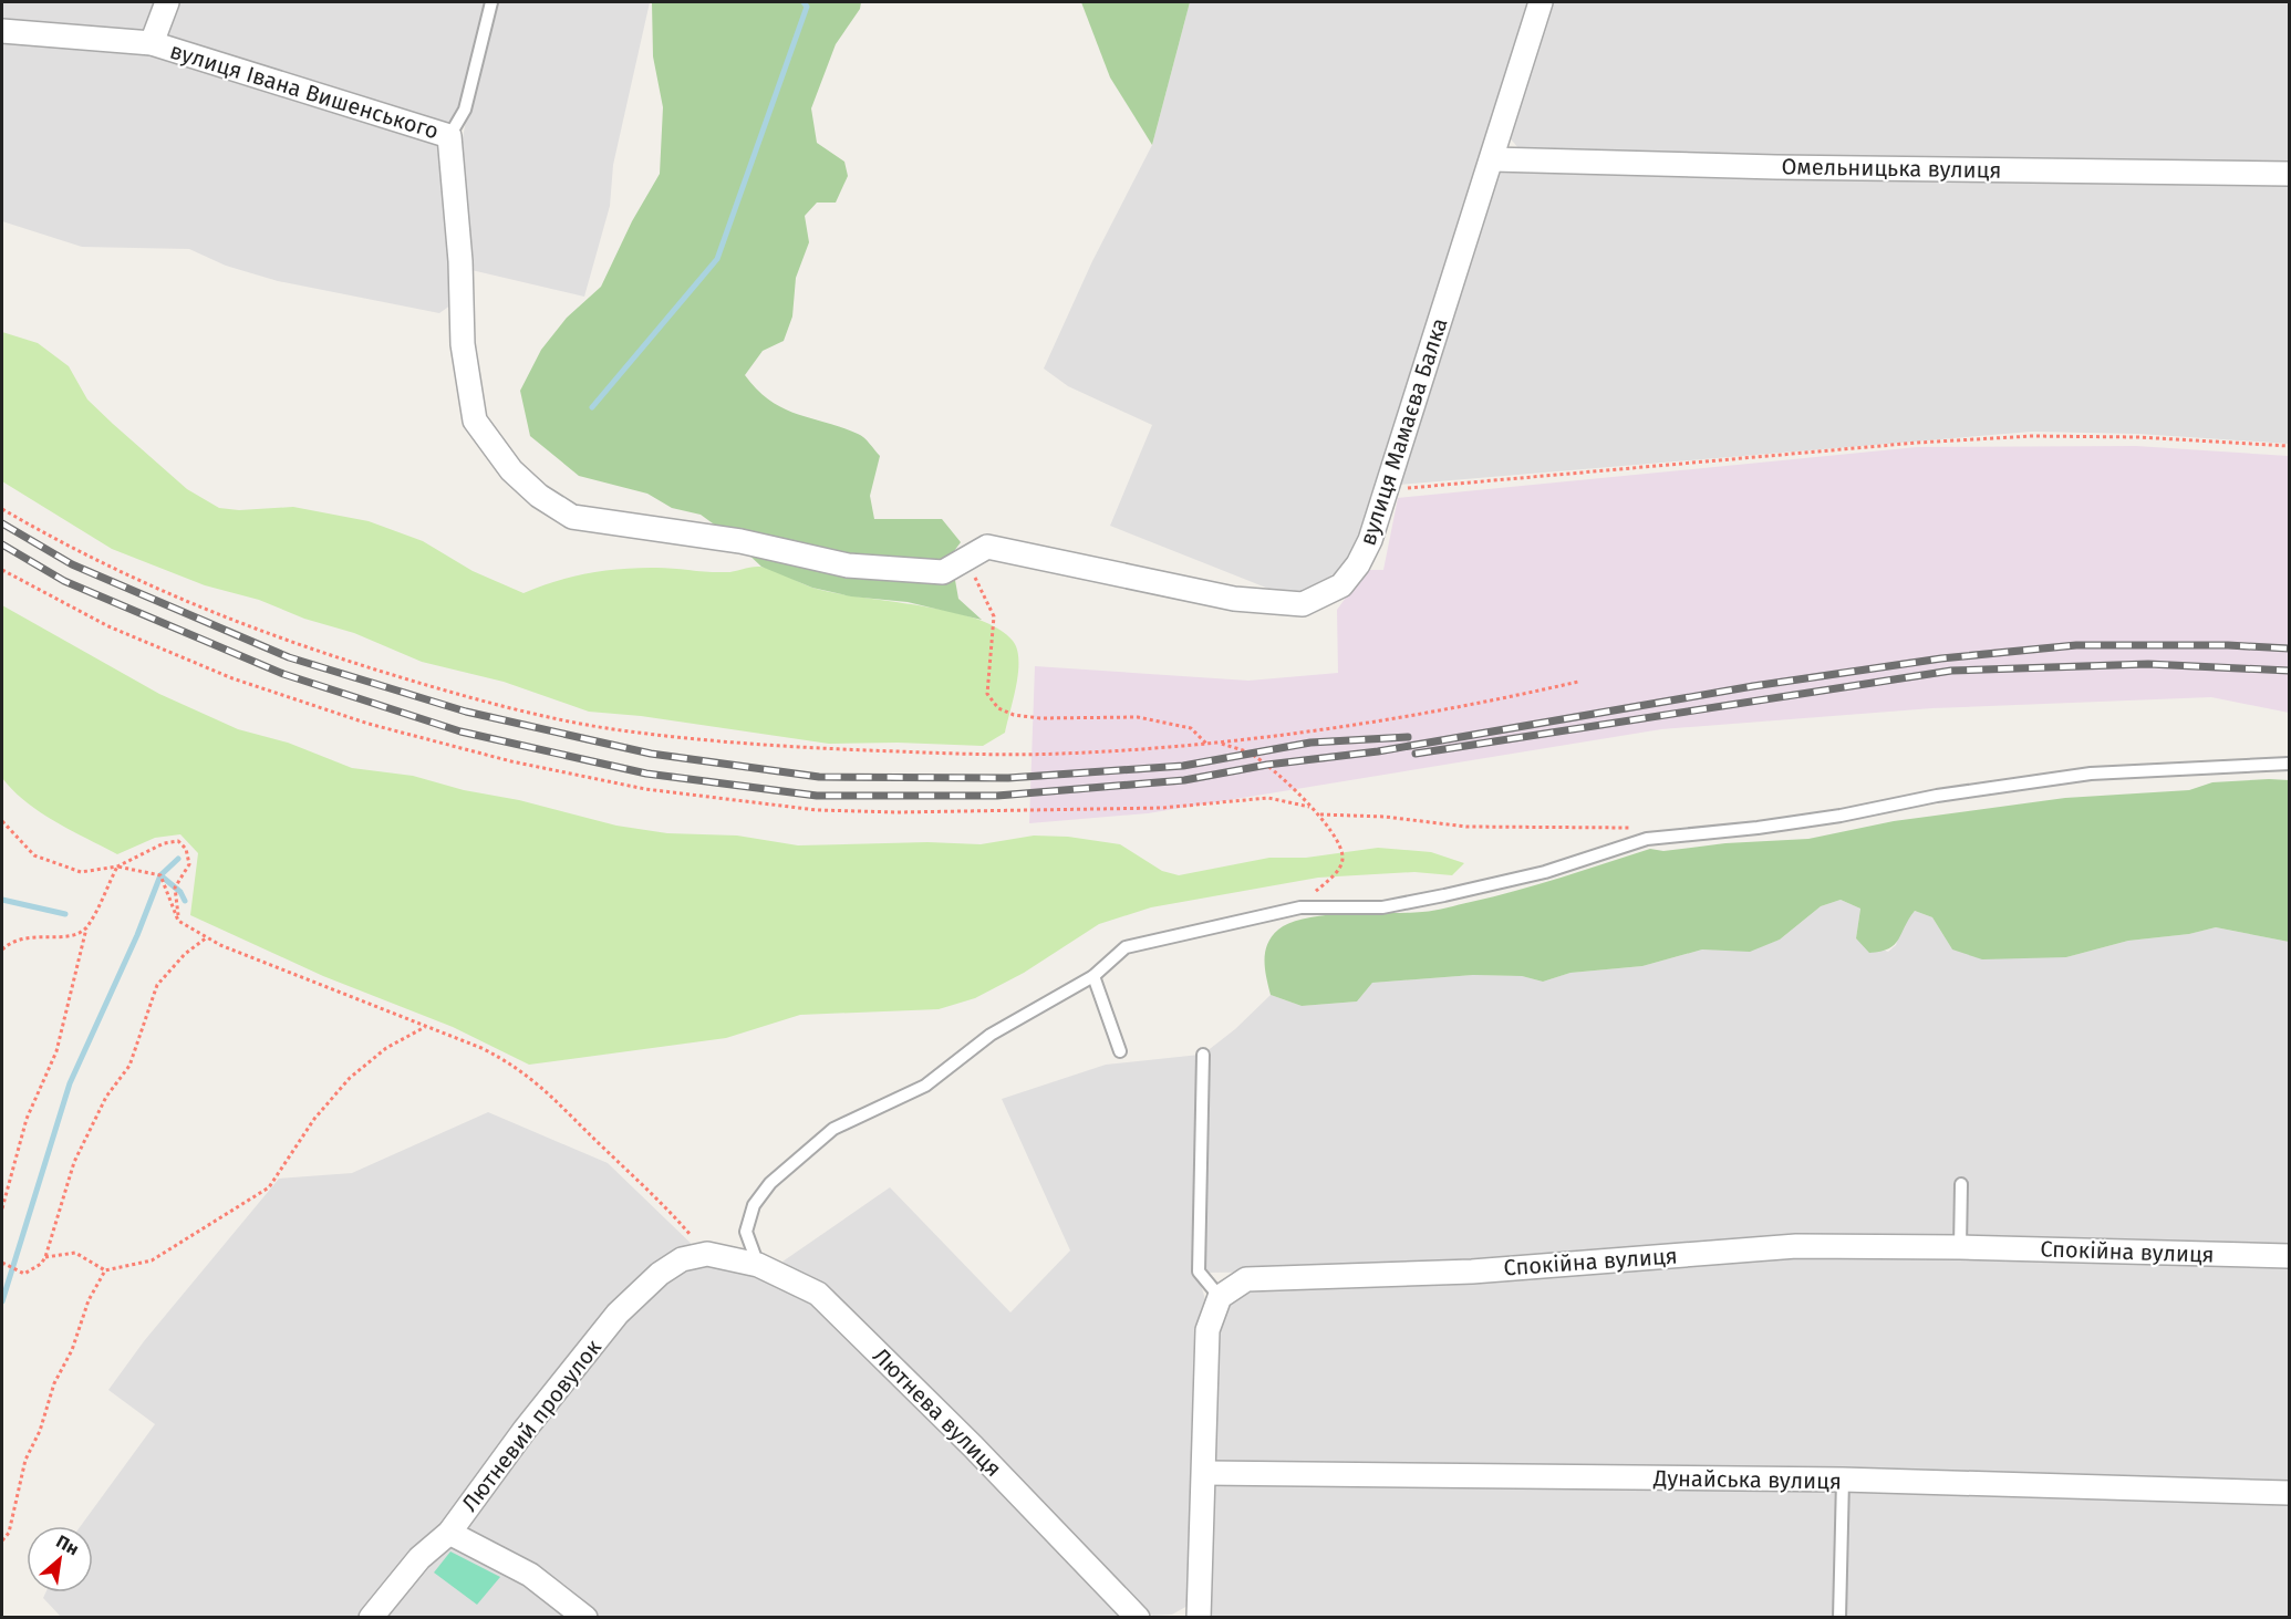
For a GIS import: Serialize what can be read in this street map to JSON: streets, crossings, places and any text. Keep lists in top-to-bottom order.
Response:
{
  "streets": {
    "street": [
      "вулиця Івана Вишенського",
      "Омельницька вулиця",
      "вулиця Мамаєва Балка",
      "Спокійна вулиця",
      "Лютнева вулиця",
      "Лютневий провулок",
      "Дунайська вулиця"
    ]
  },
  "crossings": [
    ["вулиця Івана Вишенського", "вулиця Мамаєва Балка"],
    ["Омельницька вулиця", "вулиця Мамаєва Балка"],
    ["Лютнева вулиця", "Лютневий провулок"]
  ],
  "north": "top right"
}
